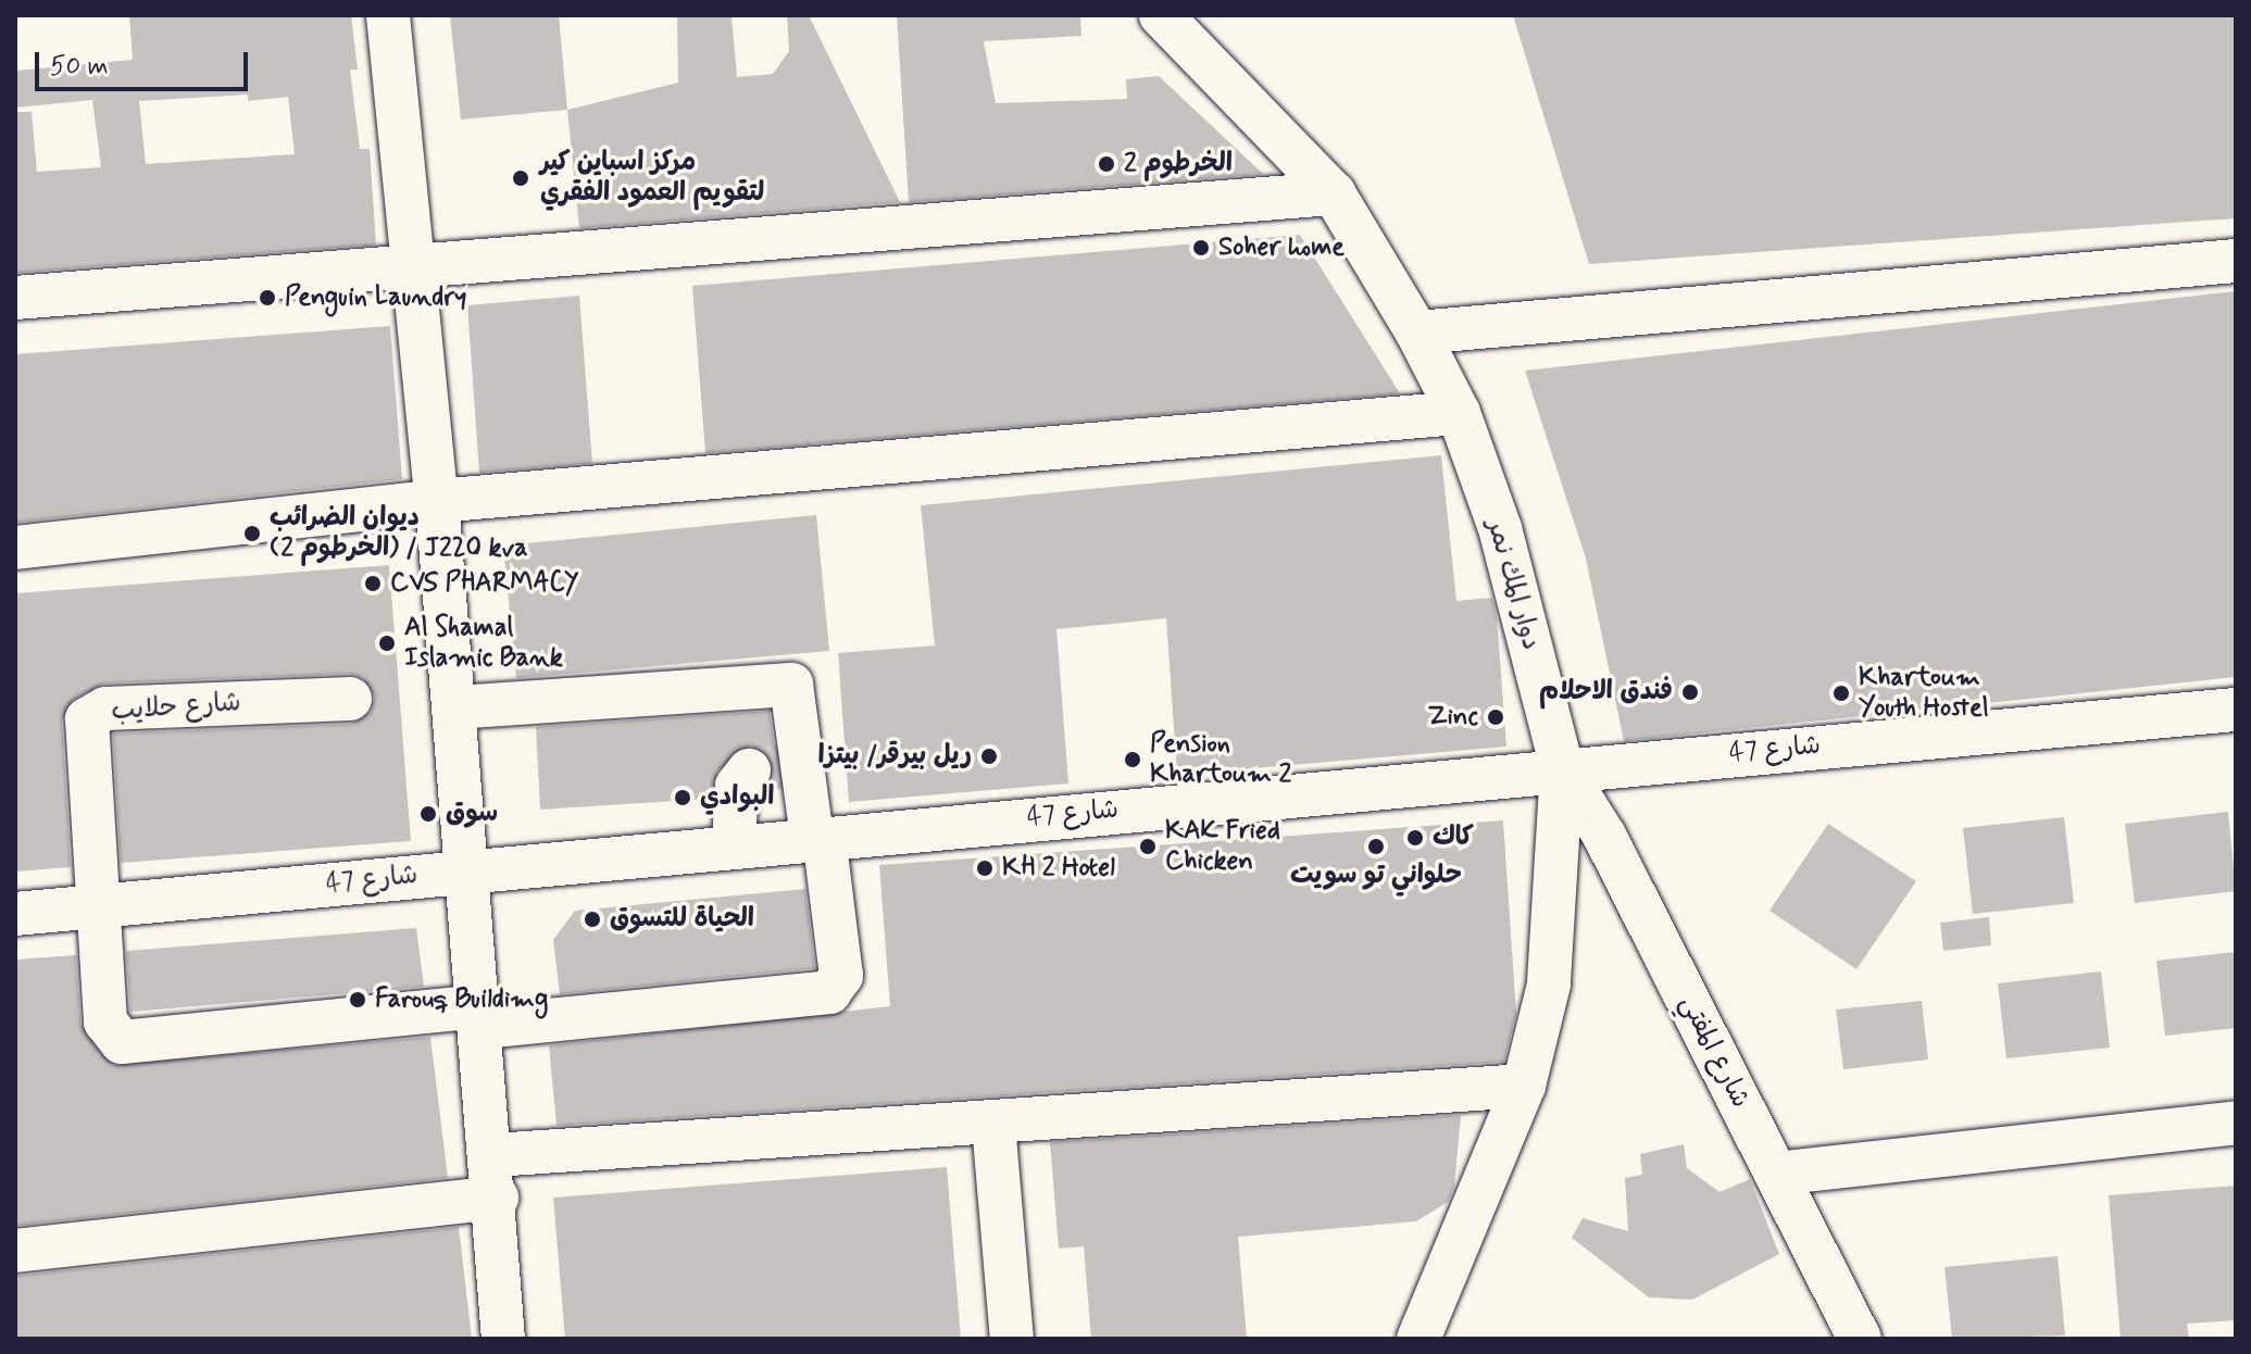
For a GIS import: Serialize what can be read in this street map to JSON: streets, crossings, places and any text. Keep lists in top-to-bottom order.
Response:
{
  "streets": {
    "street": [
      "دوار المك نمر",
      "شارع حلايب",
      "شارع 47",
      "شارع المفتي"
    ]
  },
  "crossings": [
    ["دوار المك نمر", "شارع 47"],
    ["دوار المك نمر", "شارع المفتي"],
    ["شارع حلايب", "شارع 47"],
    ["شارع 47", "شارع المفتي"]
  ],
  "places": [
    "الخرطوم 2",
    "مركز اسباين كير لتقويم العمود الفقري",
    "Soher home",
    "Penguin Laundry",
    "ديوان الضرائب (الخرطوم 2) / J220 kva",
    "CVS PHARMACY",
    "Al Shamal Islamic Bank",
    "فندق الاحلام",
    "Khartoum Youth Hostel",
    "Zinc",
    "ريل بيرقر/ بيتزا",
    "Pension Khartoum 2",
    "البوادي",
    "سوق",
    "كاك",
    "KAK Fried Chicken",
    "حلواني تو سويت",
    "KH 2 Hotel",
    "الحياة للتسوق",
    "Farouq Buildimg"
  ],
  "scale_bar": "50 m"
}
